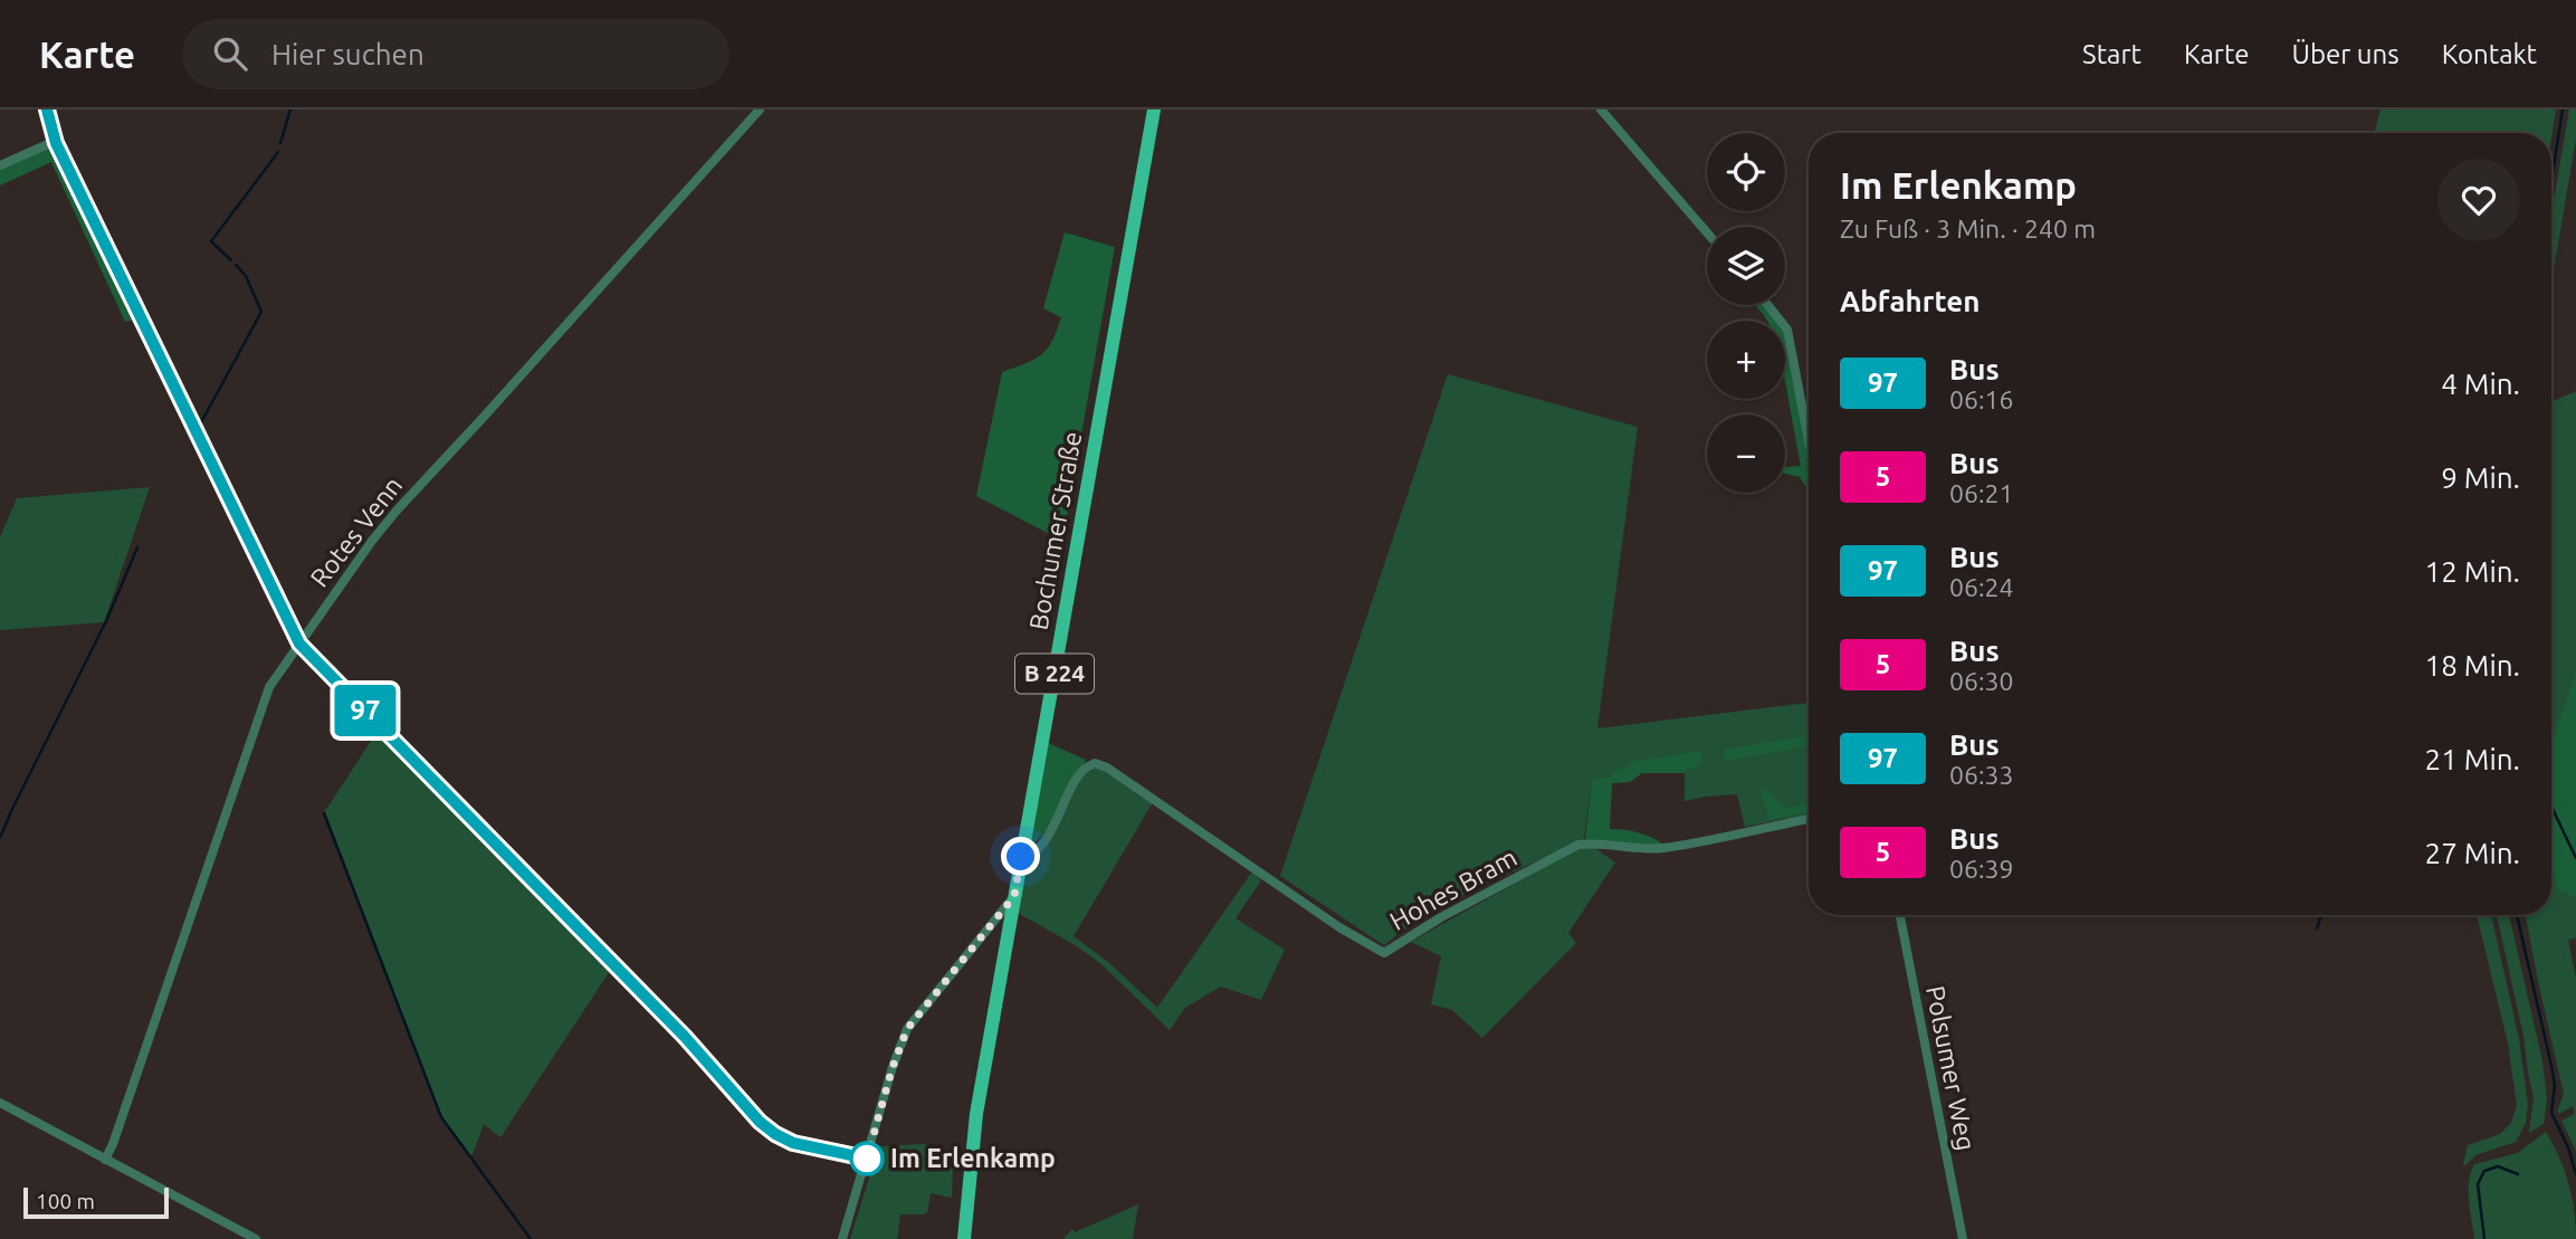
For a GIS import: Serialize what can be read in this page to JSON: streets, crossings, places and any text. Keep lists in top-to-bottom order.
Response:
{
  "streets": {
    "main road": ["Bochumer Straße", "B 224"],
    "street": ["Rotes Venn", "Hohes Bram", "Polsumer Weg"]
  },
  "crossings": [
    ["Bochumer Straße", "Hohes Bram"]
  ],
  "places": ["Im Erlenkamp"],
  "lines": ["bus line 97"],
  "scale_bar": "100 m",
  "page": {
    "header": "Karte",
    "search": "Hier suchen",
    "nav": [
      "Start",
      "Karte",
      "Über uns",
      "Kontakt"
    ],
    "on_map": "97",
    "map_buttons": ["+", "−"],
    "heading": [
      ["Im Erlenkamp", "Zu Fuß · 3 Min. · 240 m"],
      "Abfahrten"
    ],
    "list": [
      {
        "mark": "97",
        "name": "Bus",
        "note": "06:16",
        "value": "4 Min."
      },
      {
        "mark": "5",
        "name": "Bus",
        "note": "06:21",
        "value": "9 Min."
      },
      {
        "mark": "97",
        "name": "Bus",
        "note": "06:24",
        "value": "12 Min."
      },
      {
        "mark": "5",
        "name": "Bus",
        "note": "06:30",
        "value": "18 Min."
      },
      {
        "mark": "97",
        "name": "Bus",
        "note": "06:33",
        "value": "21 Min."
      },
      {
        "mark": "5",
        "name": "Bus",
        "note": "06:39",
        "value": "27 Min."
      }
    ],
    "scale": "100 m"
  }
}
